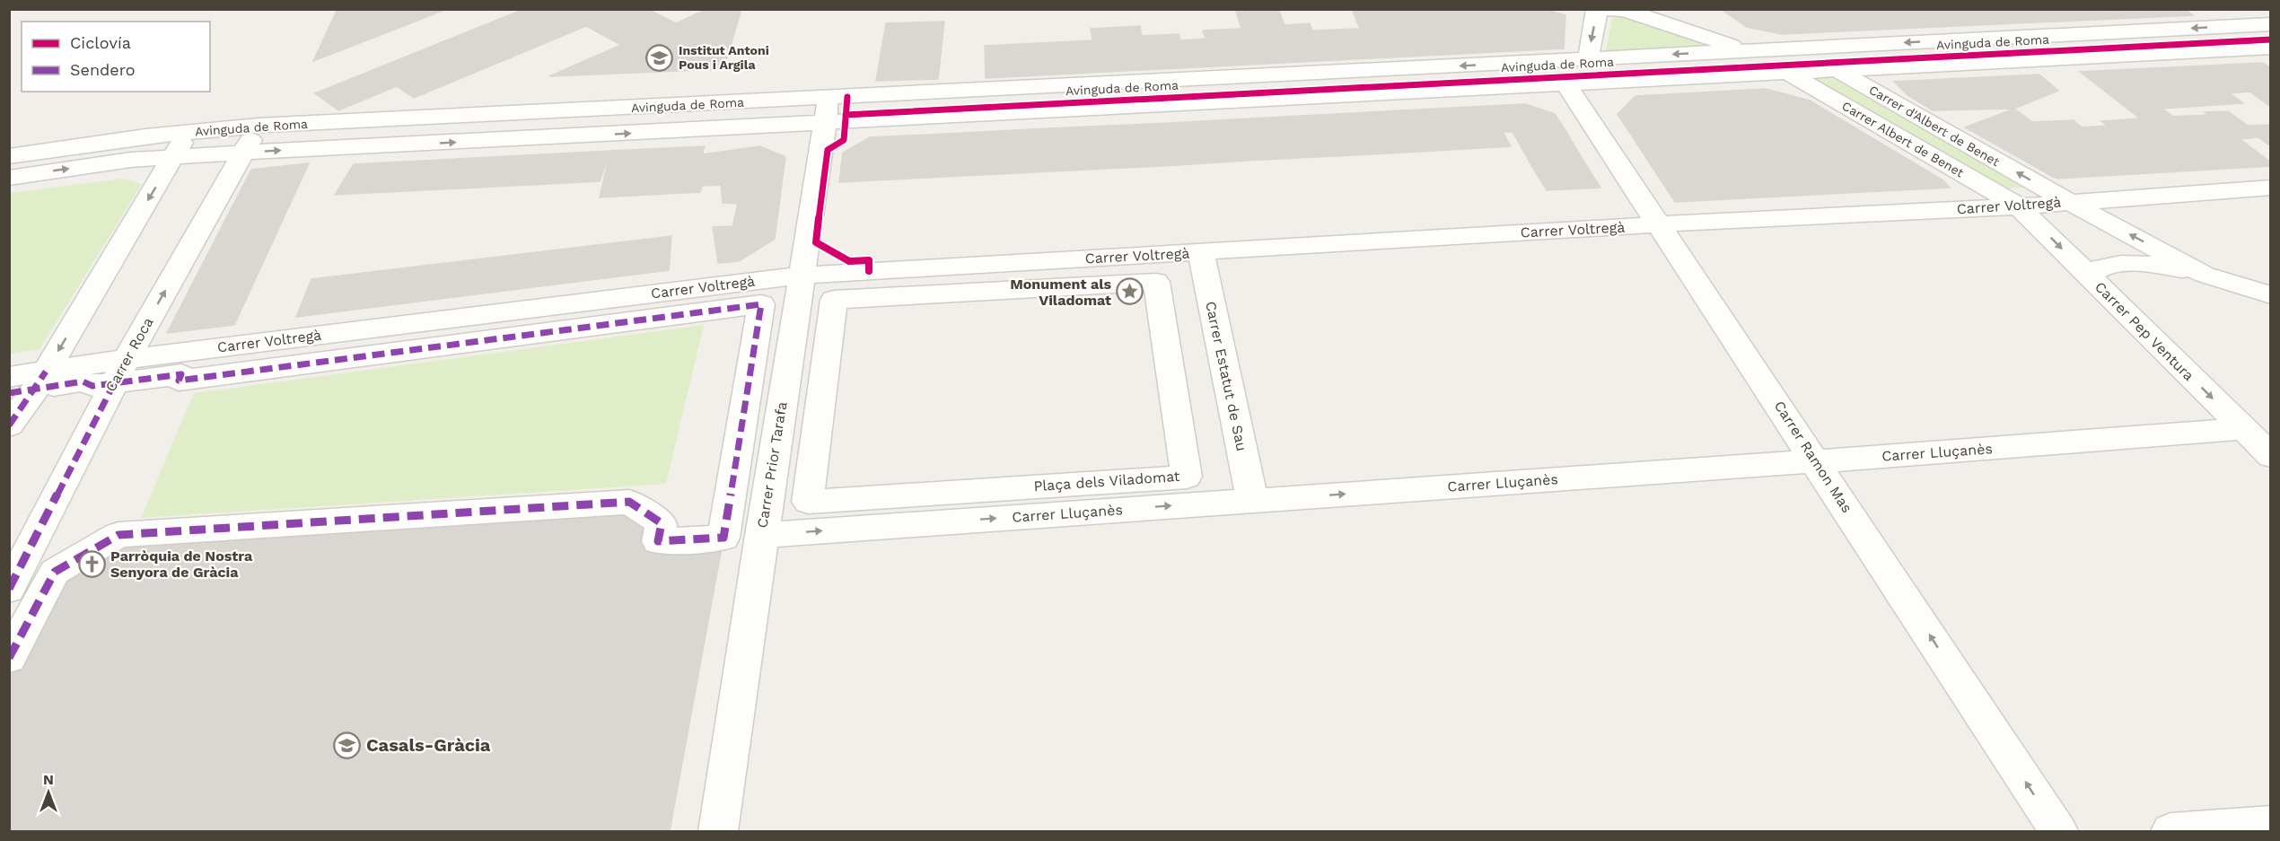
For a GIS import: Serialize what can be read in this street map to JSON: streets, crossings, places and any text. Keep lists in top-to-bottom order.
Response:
{
  "streets": {
    "street": [
      "Avinguda de Roma",
      "Carrer d'Albert de Benet",
      "Carrer Albert de Benet",
      "Carrer Voltregà",
      "Carrer Pep Ventura",
      "Carrer Roca",
      "Carrer Estatut de Sau",
      "Carrer Lluçanès",
      "Carrer Ramon Mas",
      "Carrer Prior Tarafa",
      "Plaça dels Viladomat"
    ]
  },
  "crossings": [
    ["Avinguda de Roma", "Carrer d'Albert de Benet"],
    ["Avinguda de Roma", "Carrer Albert de Benet"],
    ["Avinguda de Roma", "Carrer Roca"],
    ["Avinguda de Roma", "Carrer Ramon Mas"],
    ["Avinguda de Roma", "Carrer Prior Tarafa"],
    ["Carrer d'Albert de Benet", "Carrer Voltregà"],
    ["Carrer Albert de Benet", "Carrer Voltregà"],
    ["Carrer Albert de Benet", "Carrer Pep Ventura"],
    ["Carrer Voltregà", "Carrer Pep Ventura"],
    ["Carrer Voltregà", "Carrer Roca"],
    ["Carrer Voltregà", "Carrer Estatut de Sau"],
    ["Carrer Voltregà", "Carrer Ramon Mas"],
    ["Carrer Voltregà", "Carrer Prior Tarafa"],
    ["Carrer Pep Ventura", "Carrer Lluçanès"],
    ["Carrer Estatut de Sau", "Carrer Lluçanès"],
    ["Carrer Lluçanès", "Carrer Ramon Mas"],
    ["Carrer Lluçanès", "Carrer Prior Tarafa"]
  ],
  "one_way": ["Carrer d'Albert de Benet", "Carrer Lluçanès", "Carrer Ramon Mas"],
  "places": {
    "school or university": ["Institut Antoni Pous i Argila", "Casals-Gràcia"],
    "place": ["Monument als Viladomat"],
    "church": ["Parròquia de Nostra Senyora de Gràcia"]
  },
  "legend": ["Ciclovía", "Sendero"],
  "north": "top"
}
